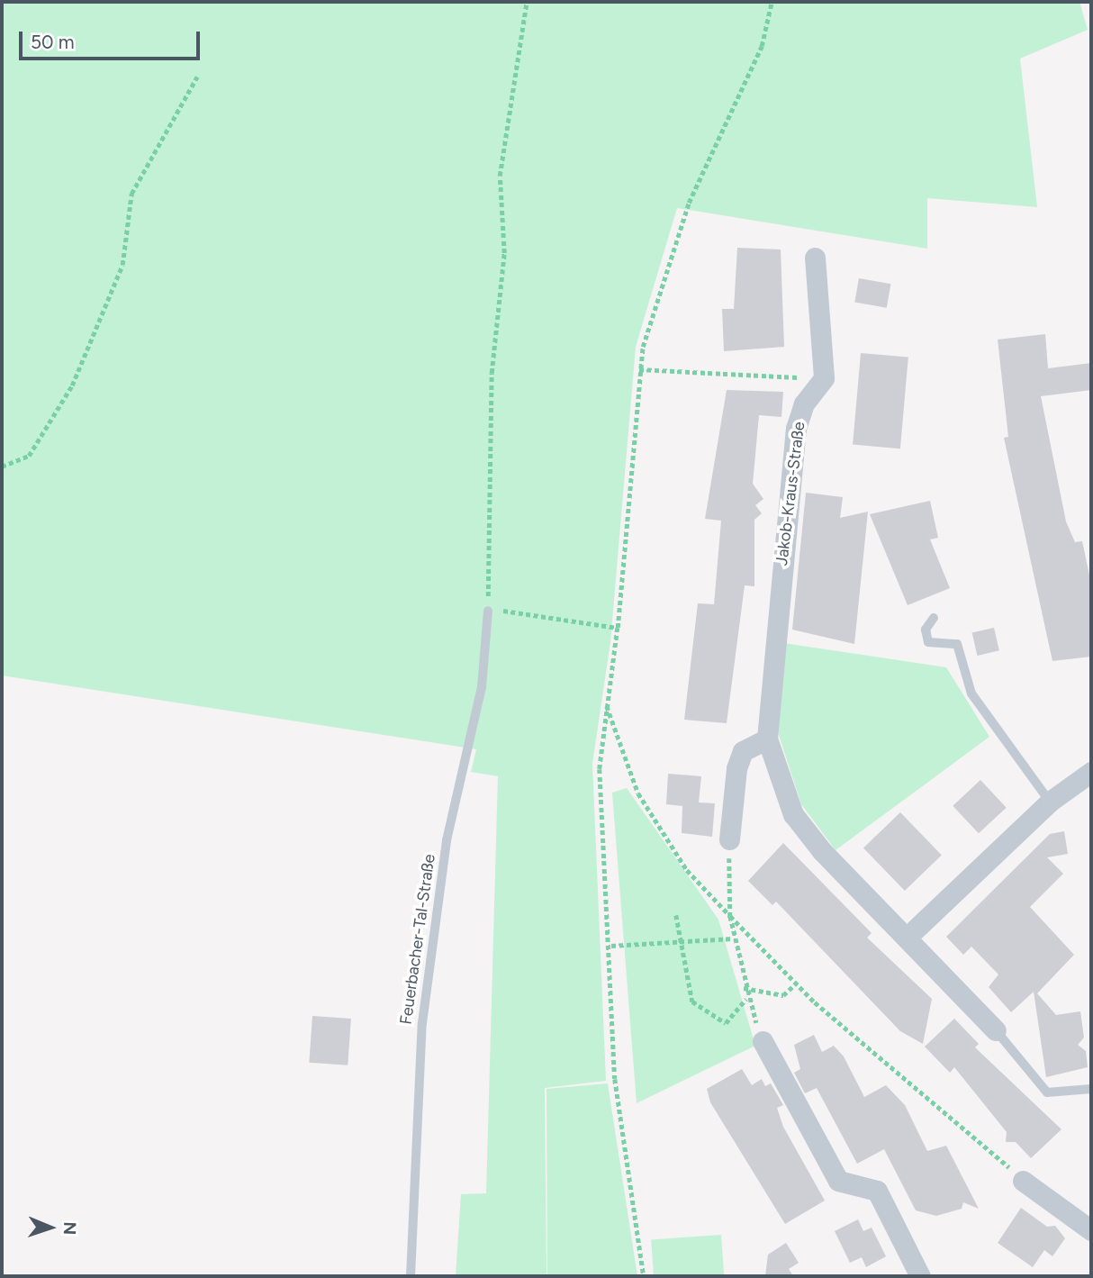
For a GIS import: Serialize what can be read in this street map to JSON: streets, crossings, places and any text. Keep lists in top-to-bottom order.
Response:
{
  "streets": {
    "street": ["Jakob-Kraus-Straße"],
    "lane": ["Feuerbacher-Tal-Straße"]
  },
  "scale_bar": "50 m",
  "north": "right"
}
